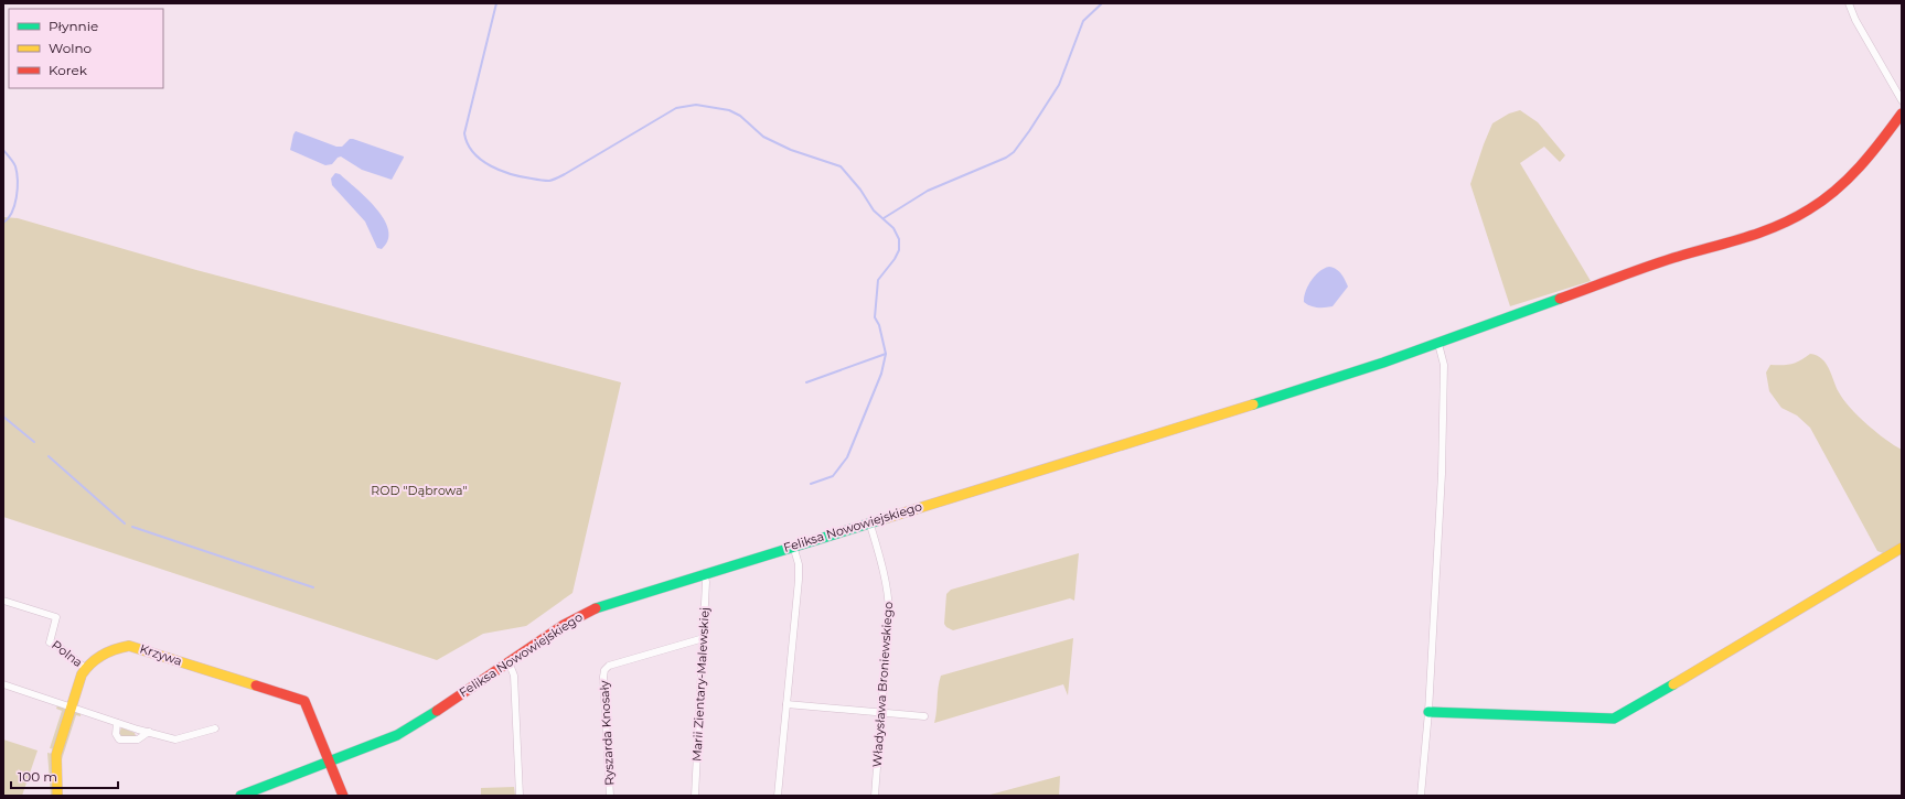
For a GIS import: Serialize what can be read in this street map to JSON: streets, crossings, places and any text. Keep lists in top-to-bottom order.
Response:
{
  "streets": {
    "street": [
      "Feliksa Nowowiejskiego",
      "Polna",
      "Krzywa",
      "Marii Zientary-Malewskiej",
      "Władysława Broniewskiego",
      "Ryszarda Knosały"
    ]
  },
  "crossings": [
    ["Feliksa Nowowiejskiego", "Krzywa"],
    ["Feliksa Nowowiejskiego", "Marii Zientary-Malewskiej"],
    ["Feliksa Nowowiejskiego", "Władysława Broniewskiego"],
    ["Polna", "Krzywa"],
    ["Marii Zientary-Malewskiej", "Ryszarda Knosały"]
  ],
  "parks": ["ROD \"Dąbrowa\""],
  "legend": ["Płynnie", "Wolno", "Korek"],
  "scale_bar": "100 m"
}
